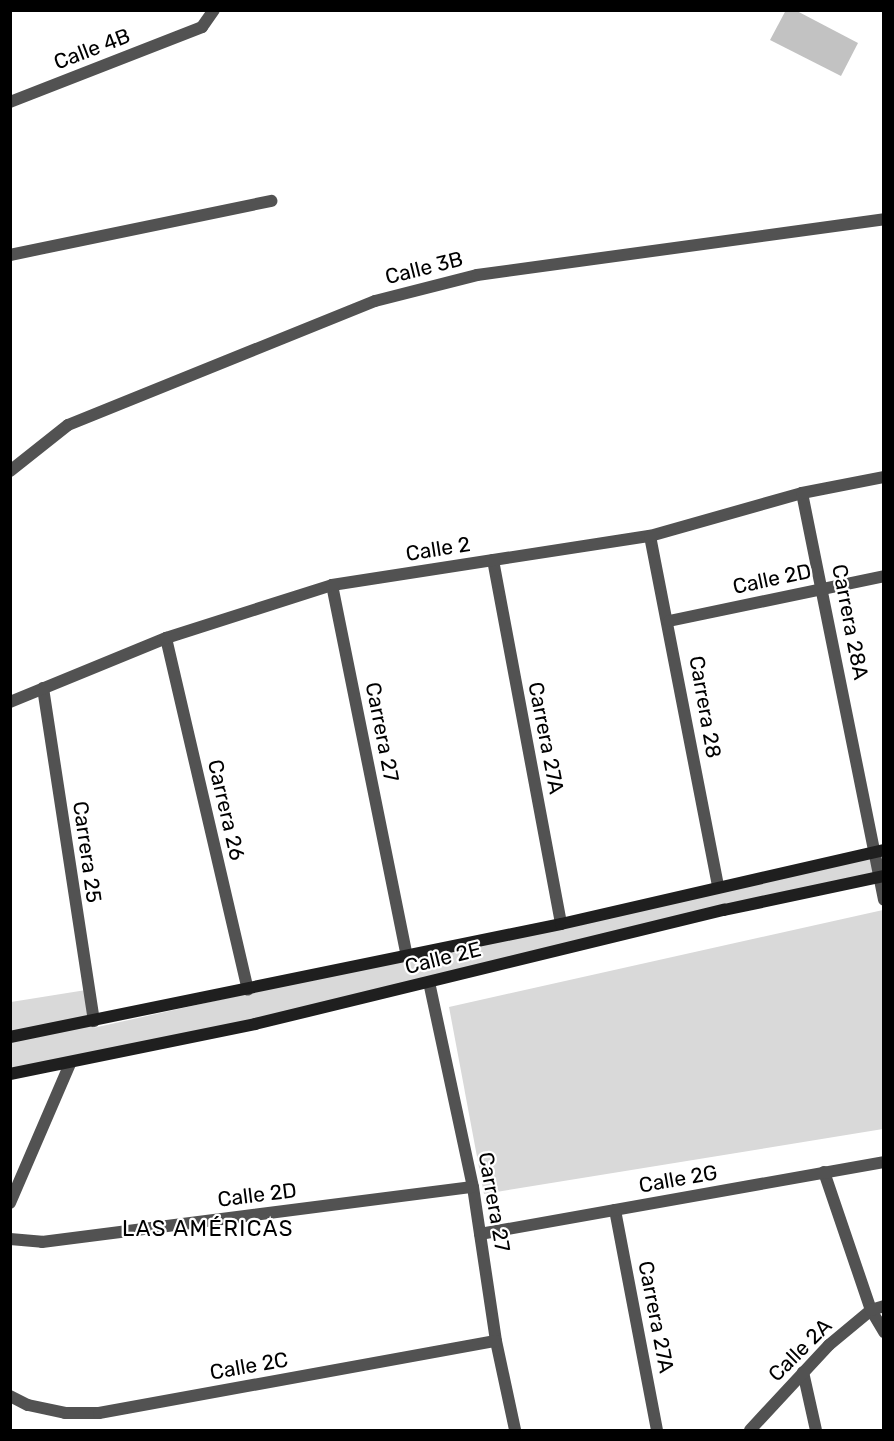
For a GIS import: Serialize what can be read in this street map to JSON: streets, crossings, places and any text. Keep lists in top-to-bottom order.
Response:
{
  "streets": {
    "street": [
      "Calle 4B",
      "Calle 3B",
      "Calle 2",
      "Calle 2D",
      "Carrera 28A",
      "Carrera 28",
      "Carrera 27",
      "Carrera 27A",
      "Carrera 26",
      "Carrera 25",
      "Calle 2E",
      "Calle 2G",
      "Calle 2A",
      "Calle 2C"
    ]
  },
  "crossings": [
    ["Calle 2", "Carrera 28A"],
    ["Calle 2", "Carrera 28"],
    ["Calle 2", "Carrera 27"],
    ["Calle 2", "Carrera 27A"],
    ["Calle 2", "Carrera 26"],
    ["Calle 2", "Carrera 25"],
    ["Calle 2D", "Carrera 28A"],
    ["Calle 2D", "Carrera 28"],
    ["Calle 2D", "Carrera 27"],
    ["Carrera 28A", "Calle 2E"],
    ["Carrera 28", "Calle 2E"],
    ["Carrera 27", "Calle 2E"],
    ["Carrera 27", "Calle 2G"],
    ["Carrera 27", "Calle 2C"],
    ["Carrera 27A", "Calle 2E"],
    ["Carrera 27A", "Calle 2G"],
    ["Carrera 26", "Calle 2E"],
    ["Carrera 25", "Calle 2E"]
  ],
  "districts": ["LAS AMÉRICAS"]
}
